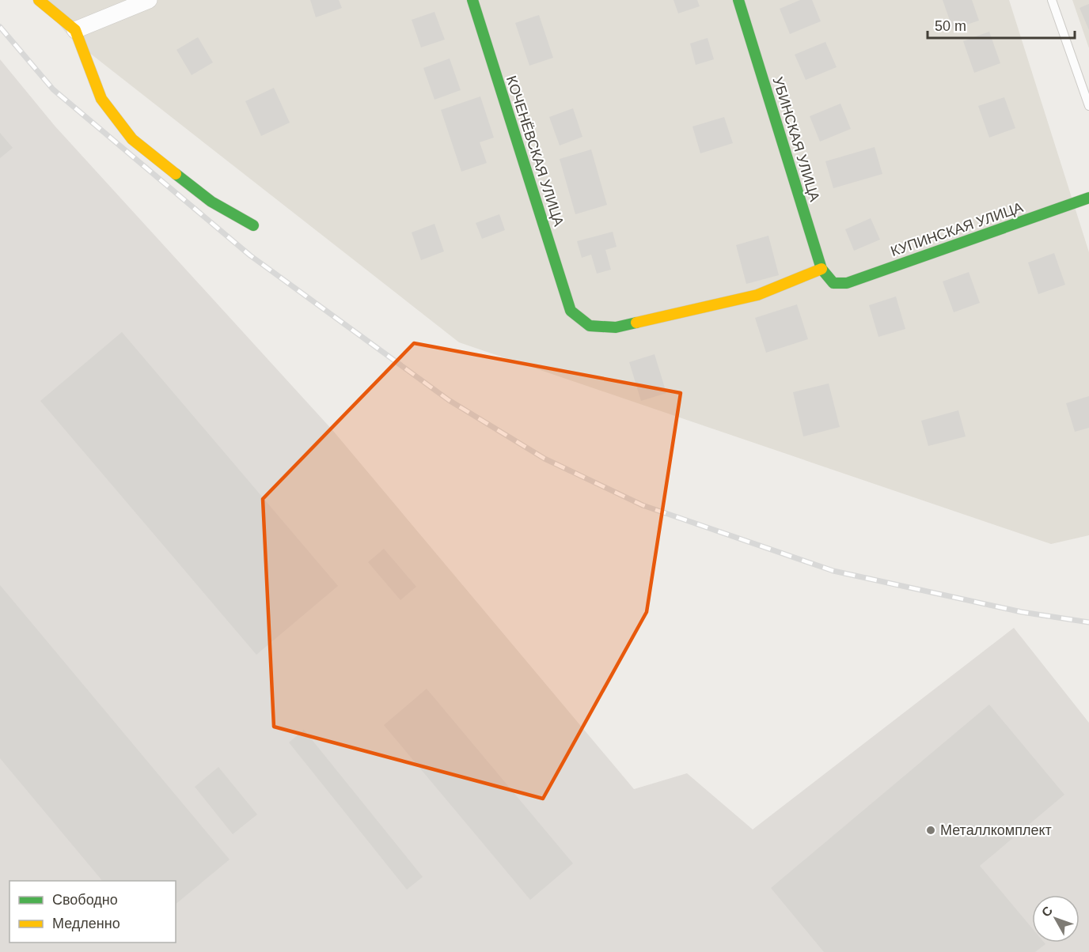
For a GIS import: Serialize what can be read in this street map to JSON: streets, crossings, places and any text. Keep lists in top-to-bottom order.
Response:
{
  "streets": {
    "street": ["УБИНСКАЯ УЛИЦА", "КОЧЕНЁВСКАЯ УЛИЦА", "КУПИНСКАЯ УЛИЦА"]
  },
  "crossings": [
    ["УБИНСКАЯ УЛИЦА", "КОЧЕНЁВСКАЯ УЛИЦА"],
    ["УБИНСКАЯ УЛИЦА", "КУПИНСКАЯ УЛИЦА"]
  ],
  "places": ["Металлкомплект"],
  "legend": ["Свободно", "Медленно"],
  "scale_bar": "50 m",
  "north": "top left"
}
